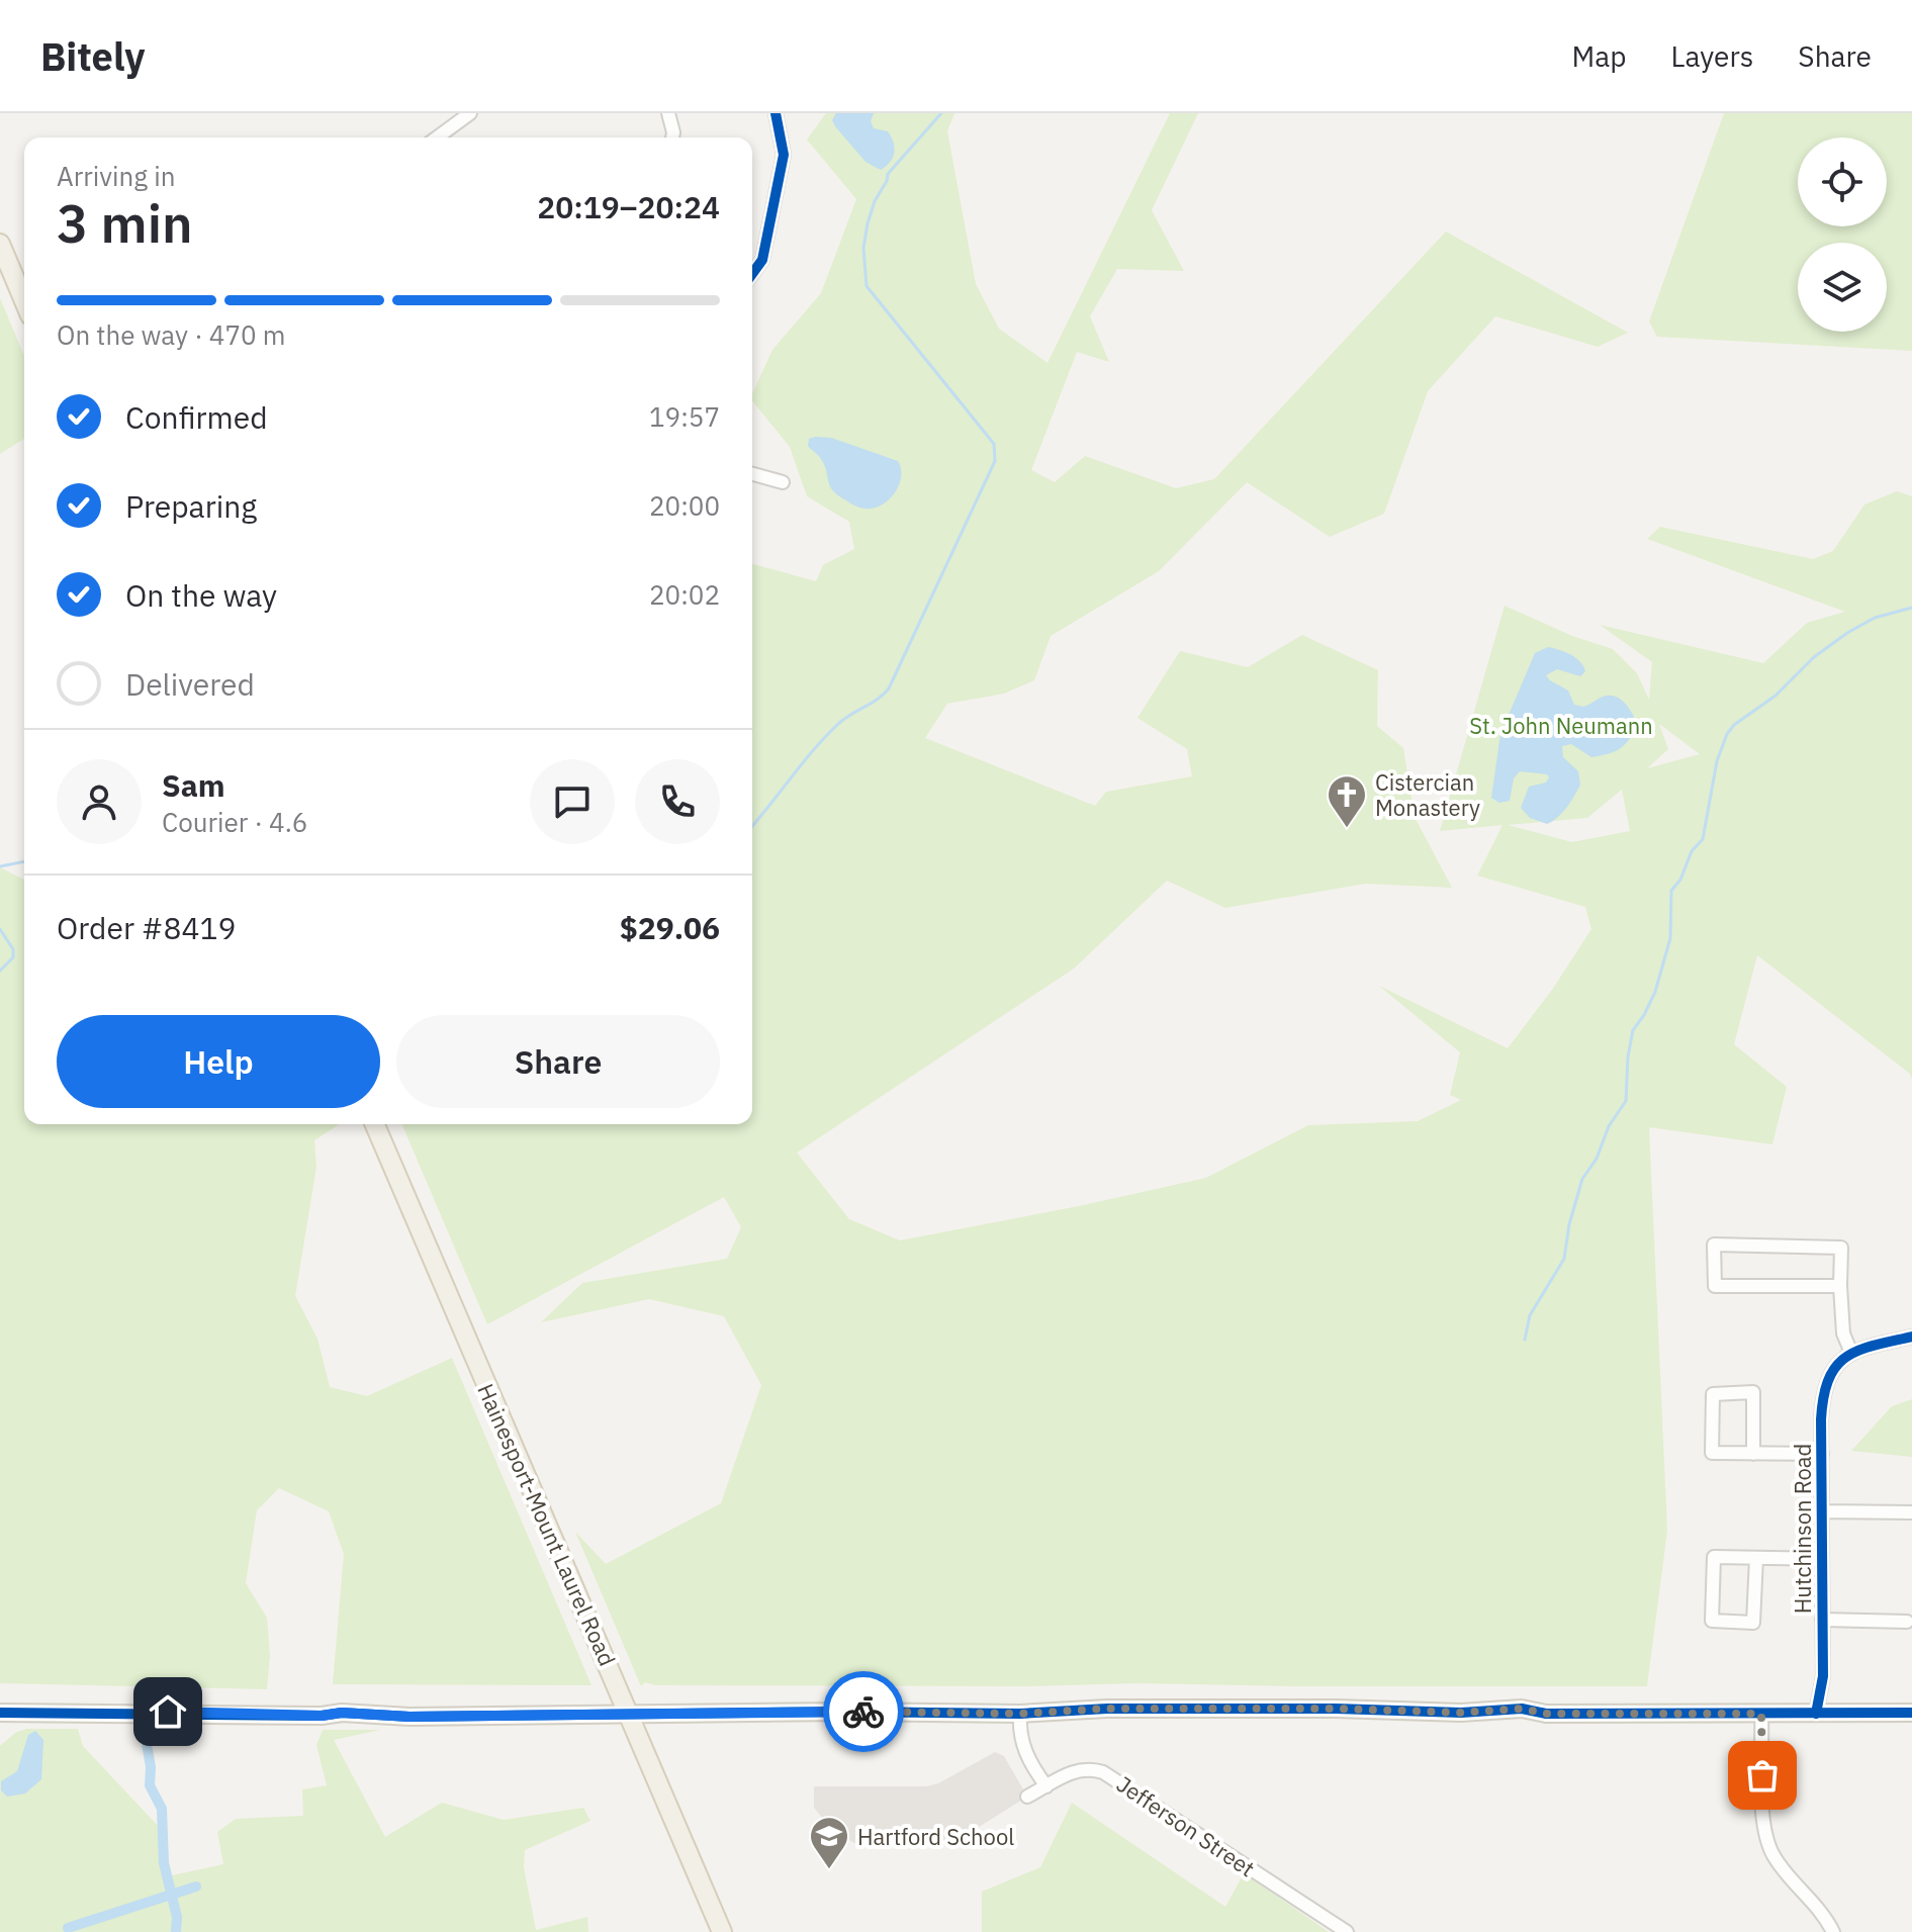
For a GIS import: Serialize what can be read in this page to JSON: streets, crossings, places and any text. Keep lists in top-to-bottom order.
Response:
{
  "streets": {
    "main road": ["Hainesport-Mount Laurel Road"],
    "street": ["Hutchinson Road", "Jefferson Street"]
  },
  "parks": ["St. John Neumann"],
  "places": {
    "church": ["Cistercian Monastery"],
    "school or university": ["Hartford School"]
  },
  "page": {
    "header": "Bitely",
    "nav": ["Map", "Layers", "Share"],
    "heading": ["3 min", "Arriving in", "20:19–20:24"],
    "panel": [
      "Sam",
      "Courier · 4.6",
      "Order #8419",
      "$29.06"
    ],
    "bar": "On the way · 470 m",
    "list": [
      ["Confirmed", "19:57"],
      ["Preparing", "20:00"],
      ["On the way", "20:02"],
      "Delivered"
    ],
    "buttons": ["Help", "Share"]
  }
}
